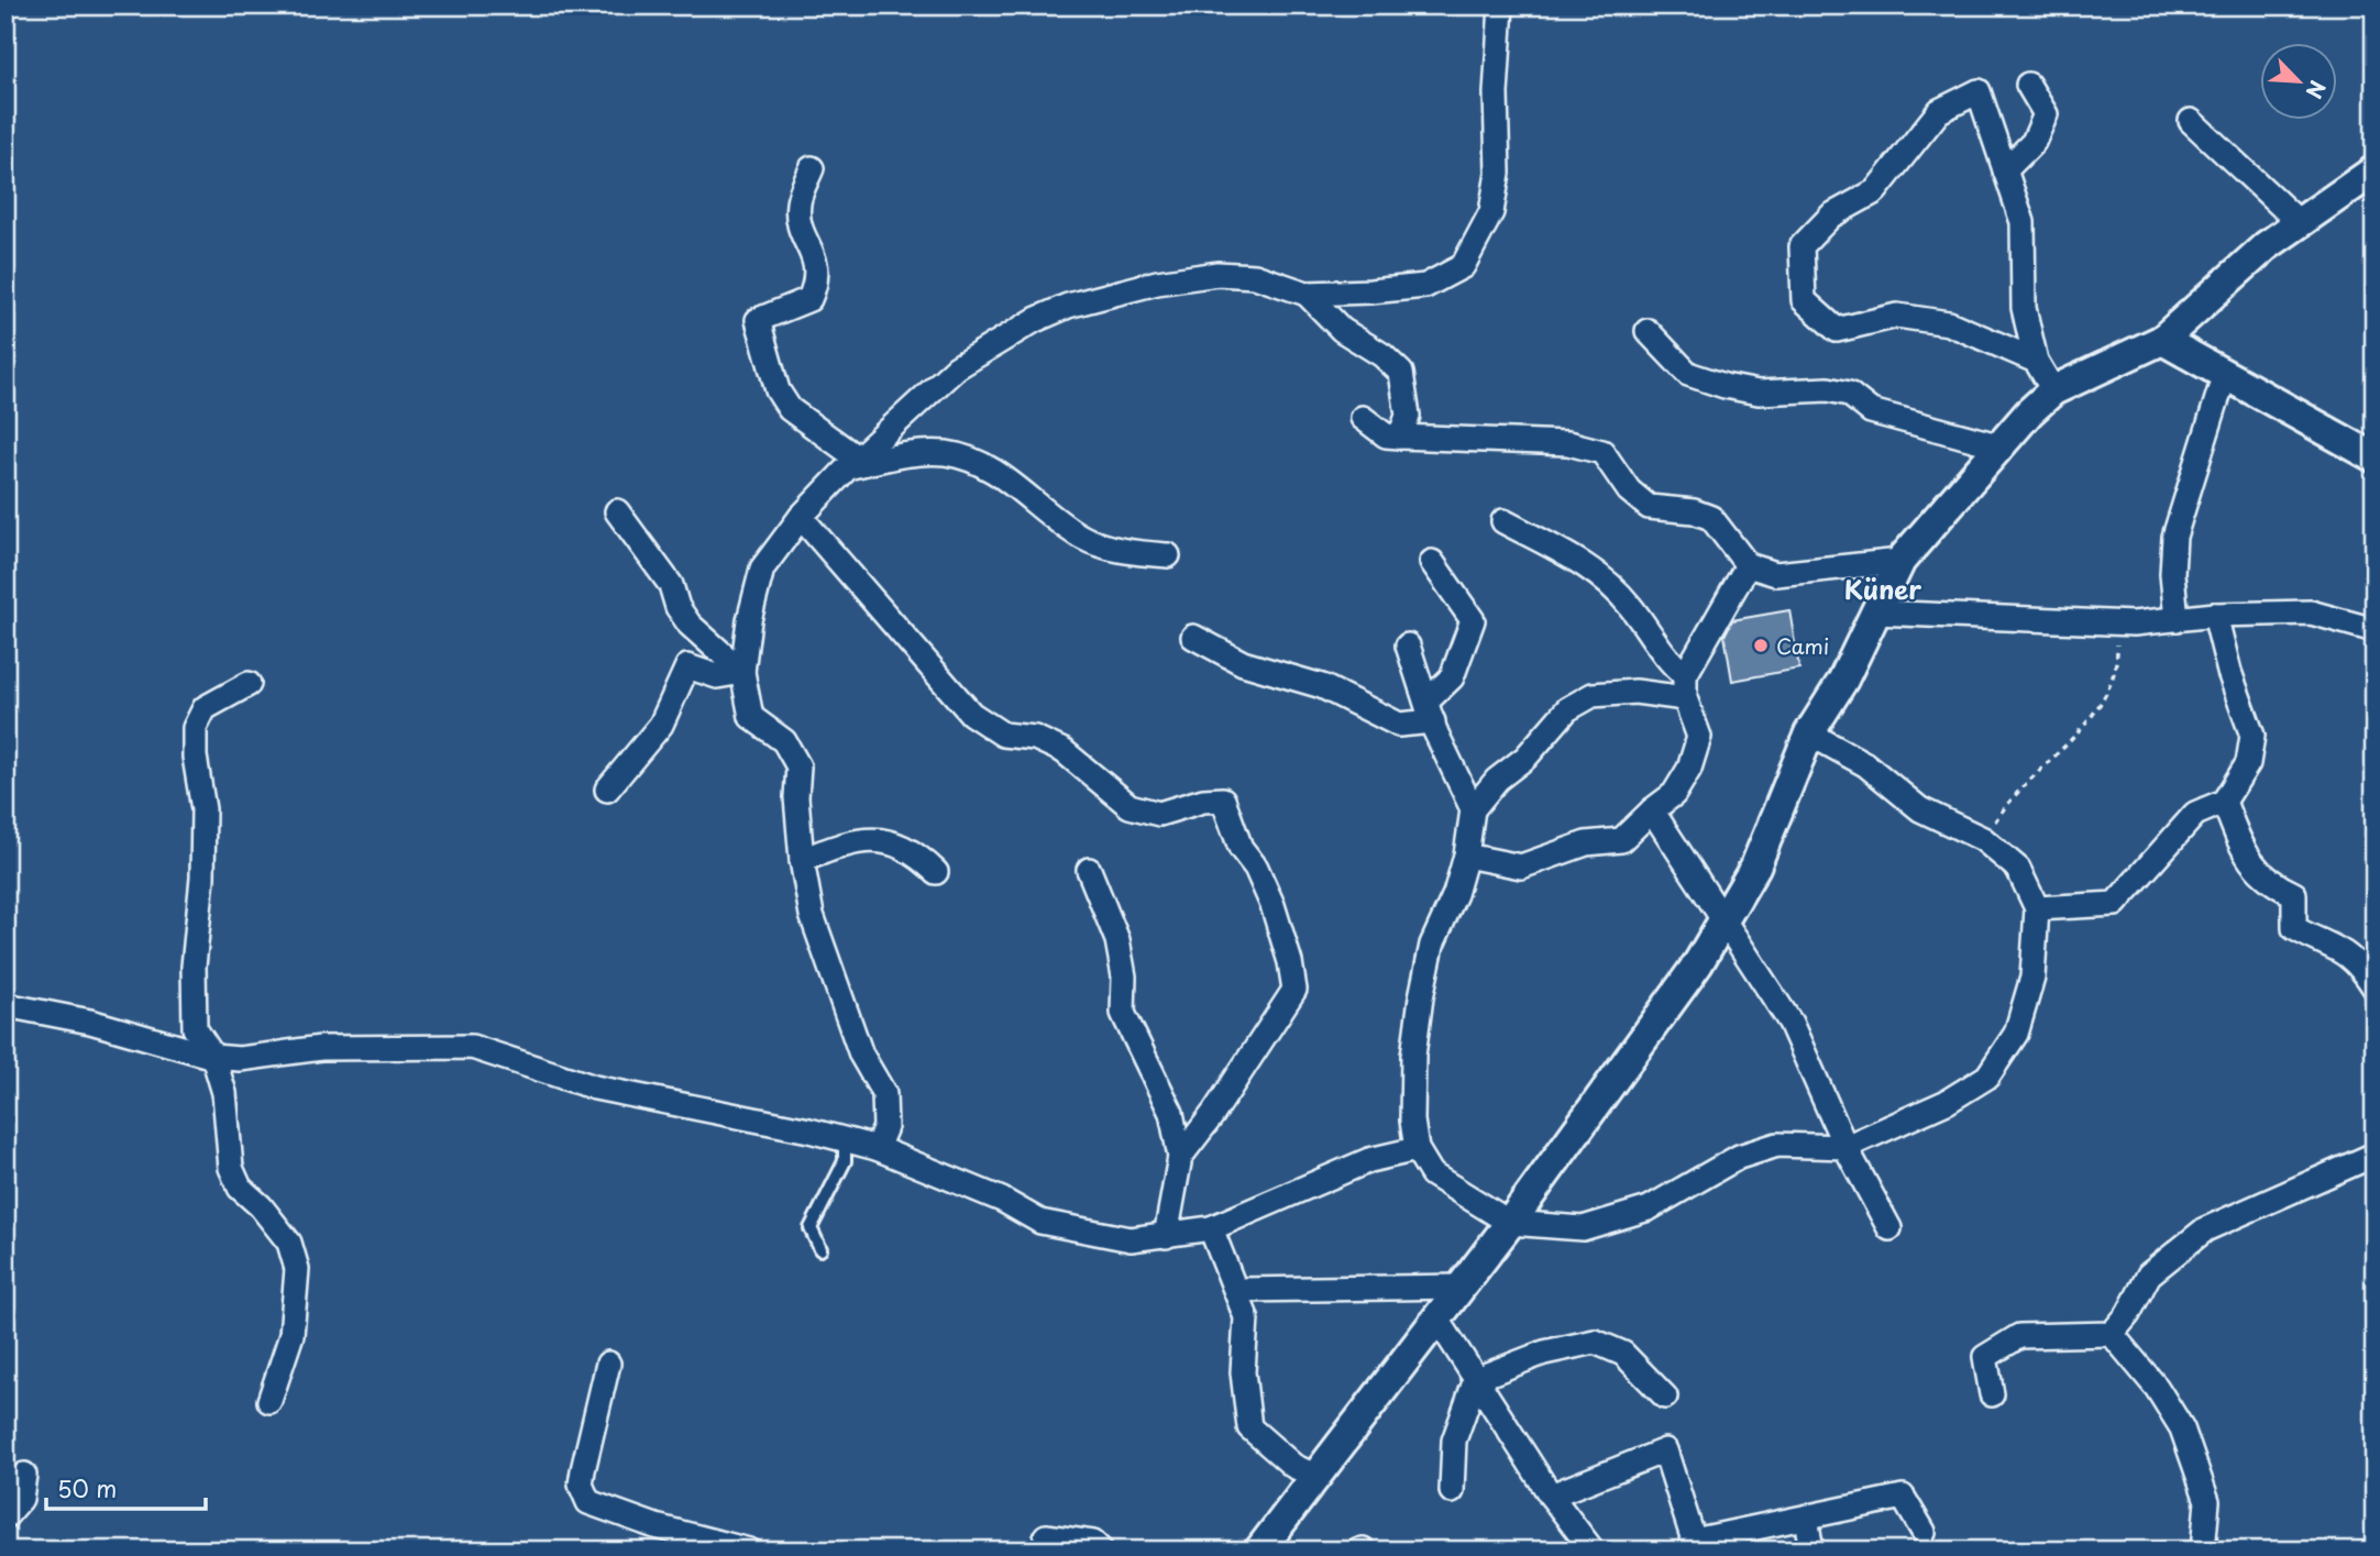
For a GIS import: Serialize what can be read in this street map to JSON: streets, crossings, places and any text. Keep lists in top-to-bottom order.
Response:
{
  "districts": ["Küner"],
  "places": ["Cami"],
  "scale_bar": "50 m",
  "north": "bottom right"
}
